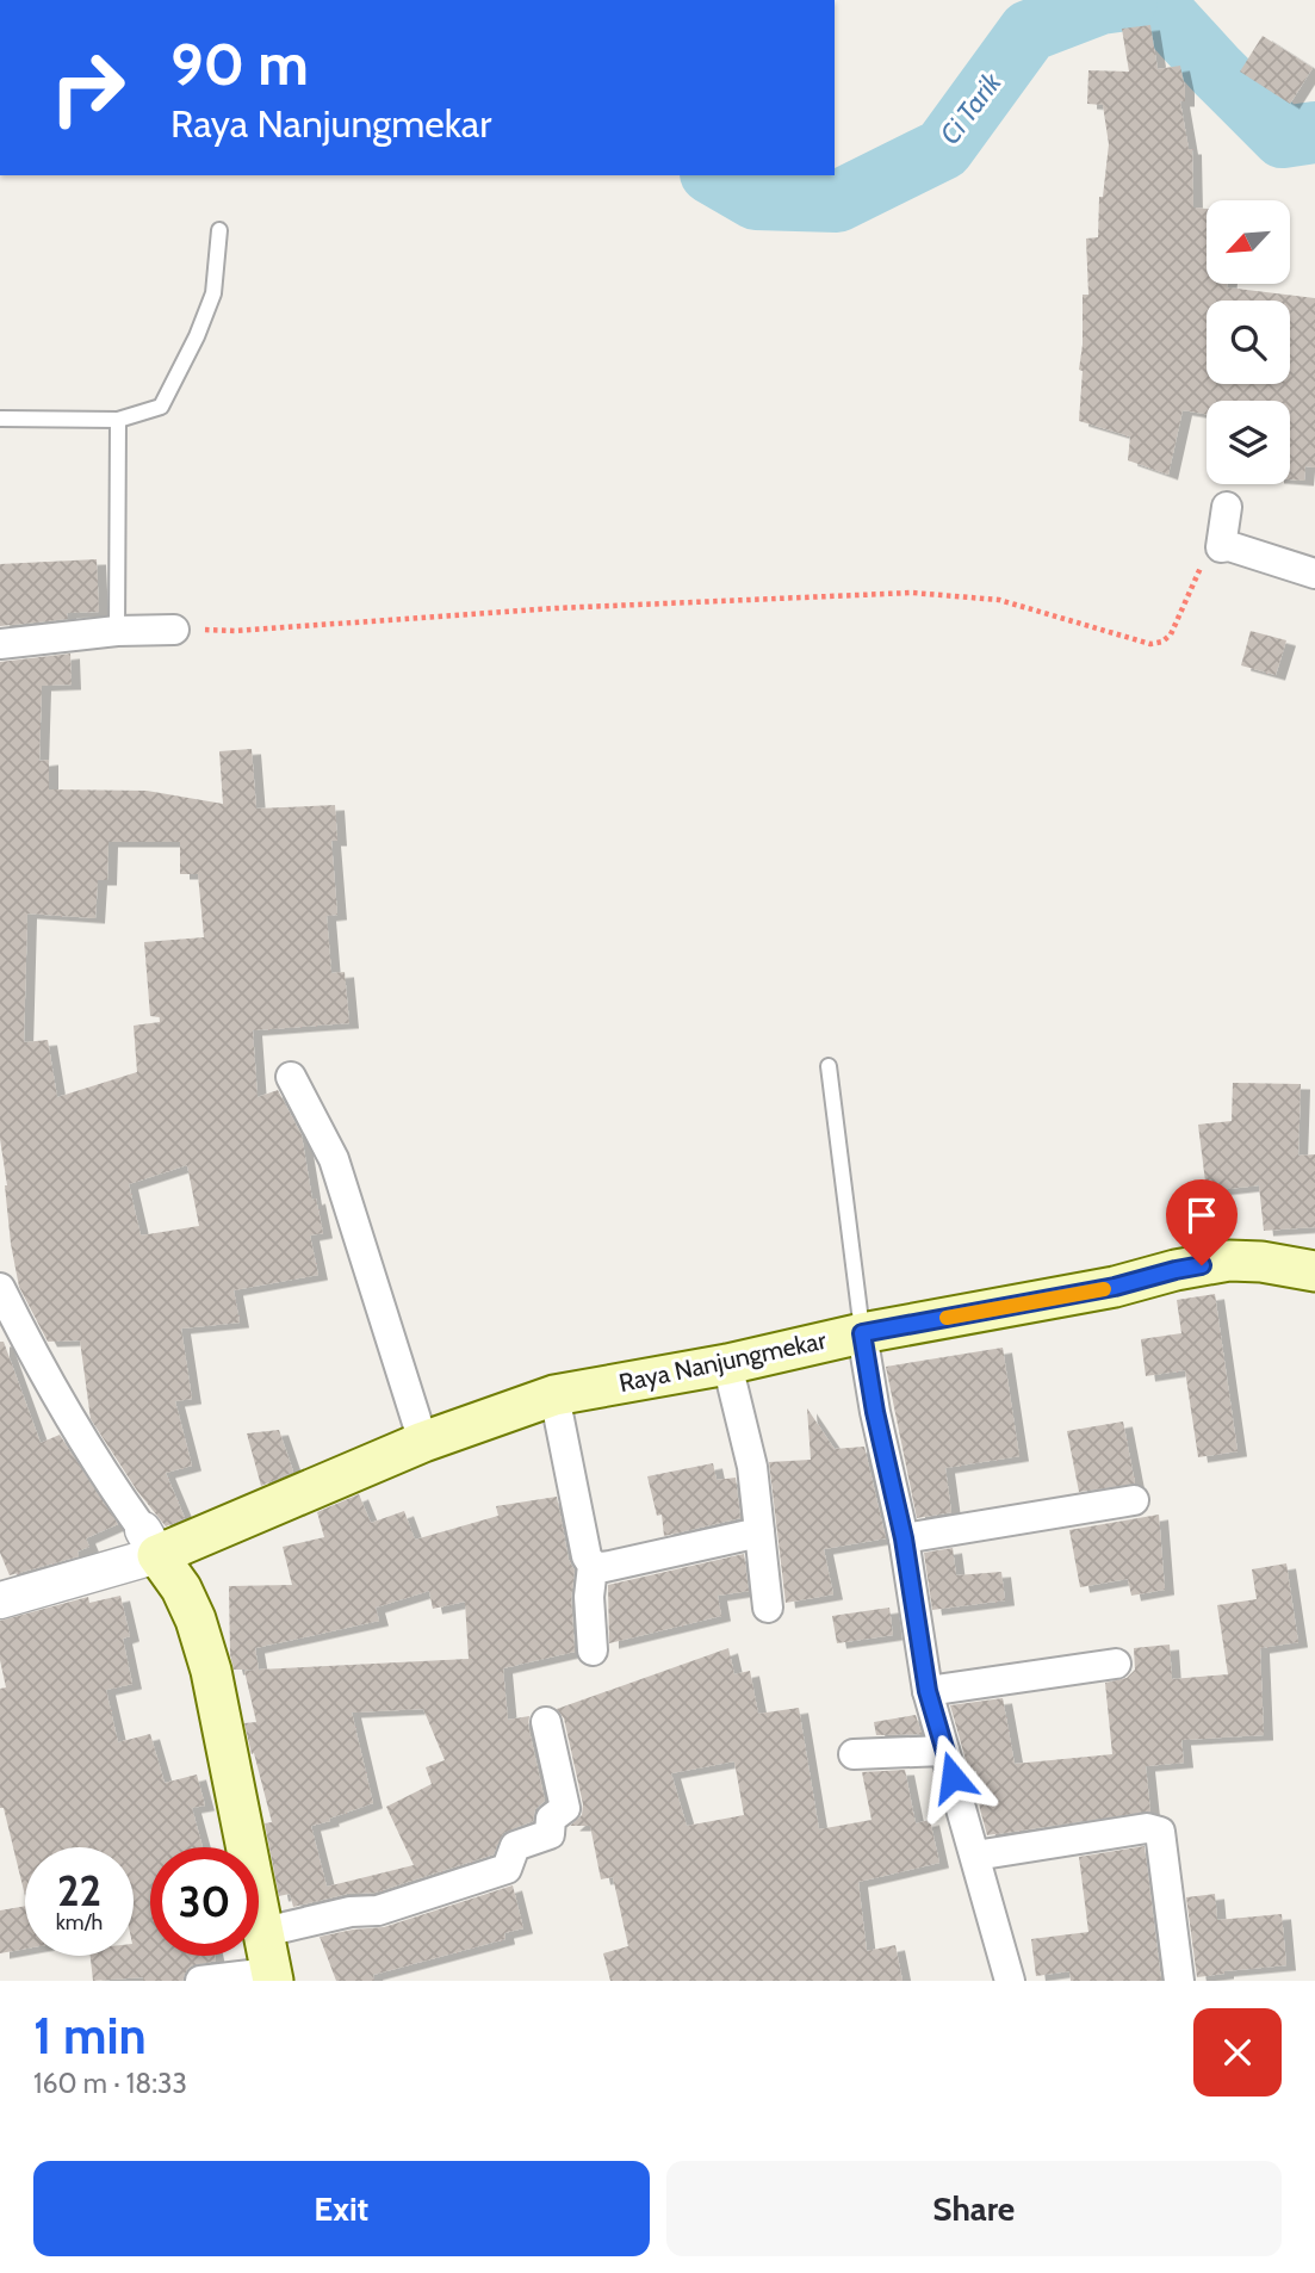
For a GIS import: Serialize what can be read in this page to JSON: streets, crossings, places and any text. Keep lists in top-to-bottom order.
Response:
{
  "streets": {
    "main road": ["Raya Nanjungmekar"]
  },
  "water": ["Ci Tarik"],
  "north": "bottom left",
  "page": {
    "turn": ["90 m", "Raya Nanjungmekar"],
    "speed": "22 km/h",
    "limit": "30",
    "heading": ["1 min", "160 m · 18:33"],
    "buttons": ["Exit", "Share"]
  }
}
